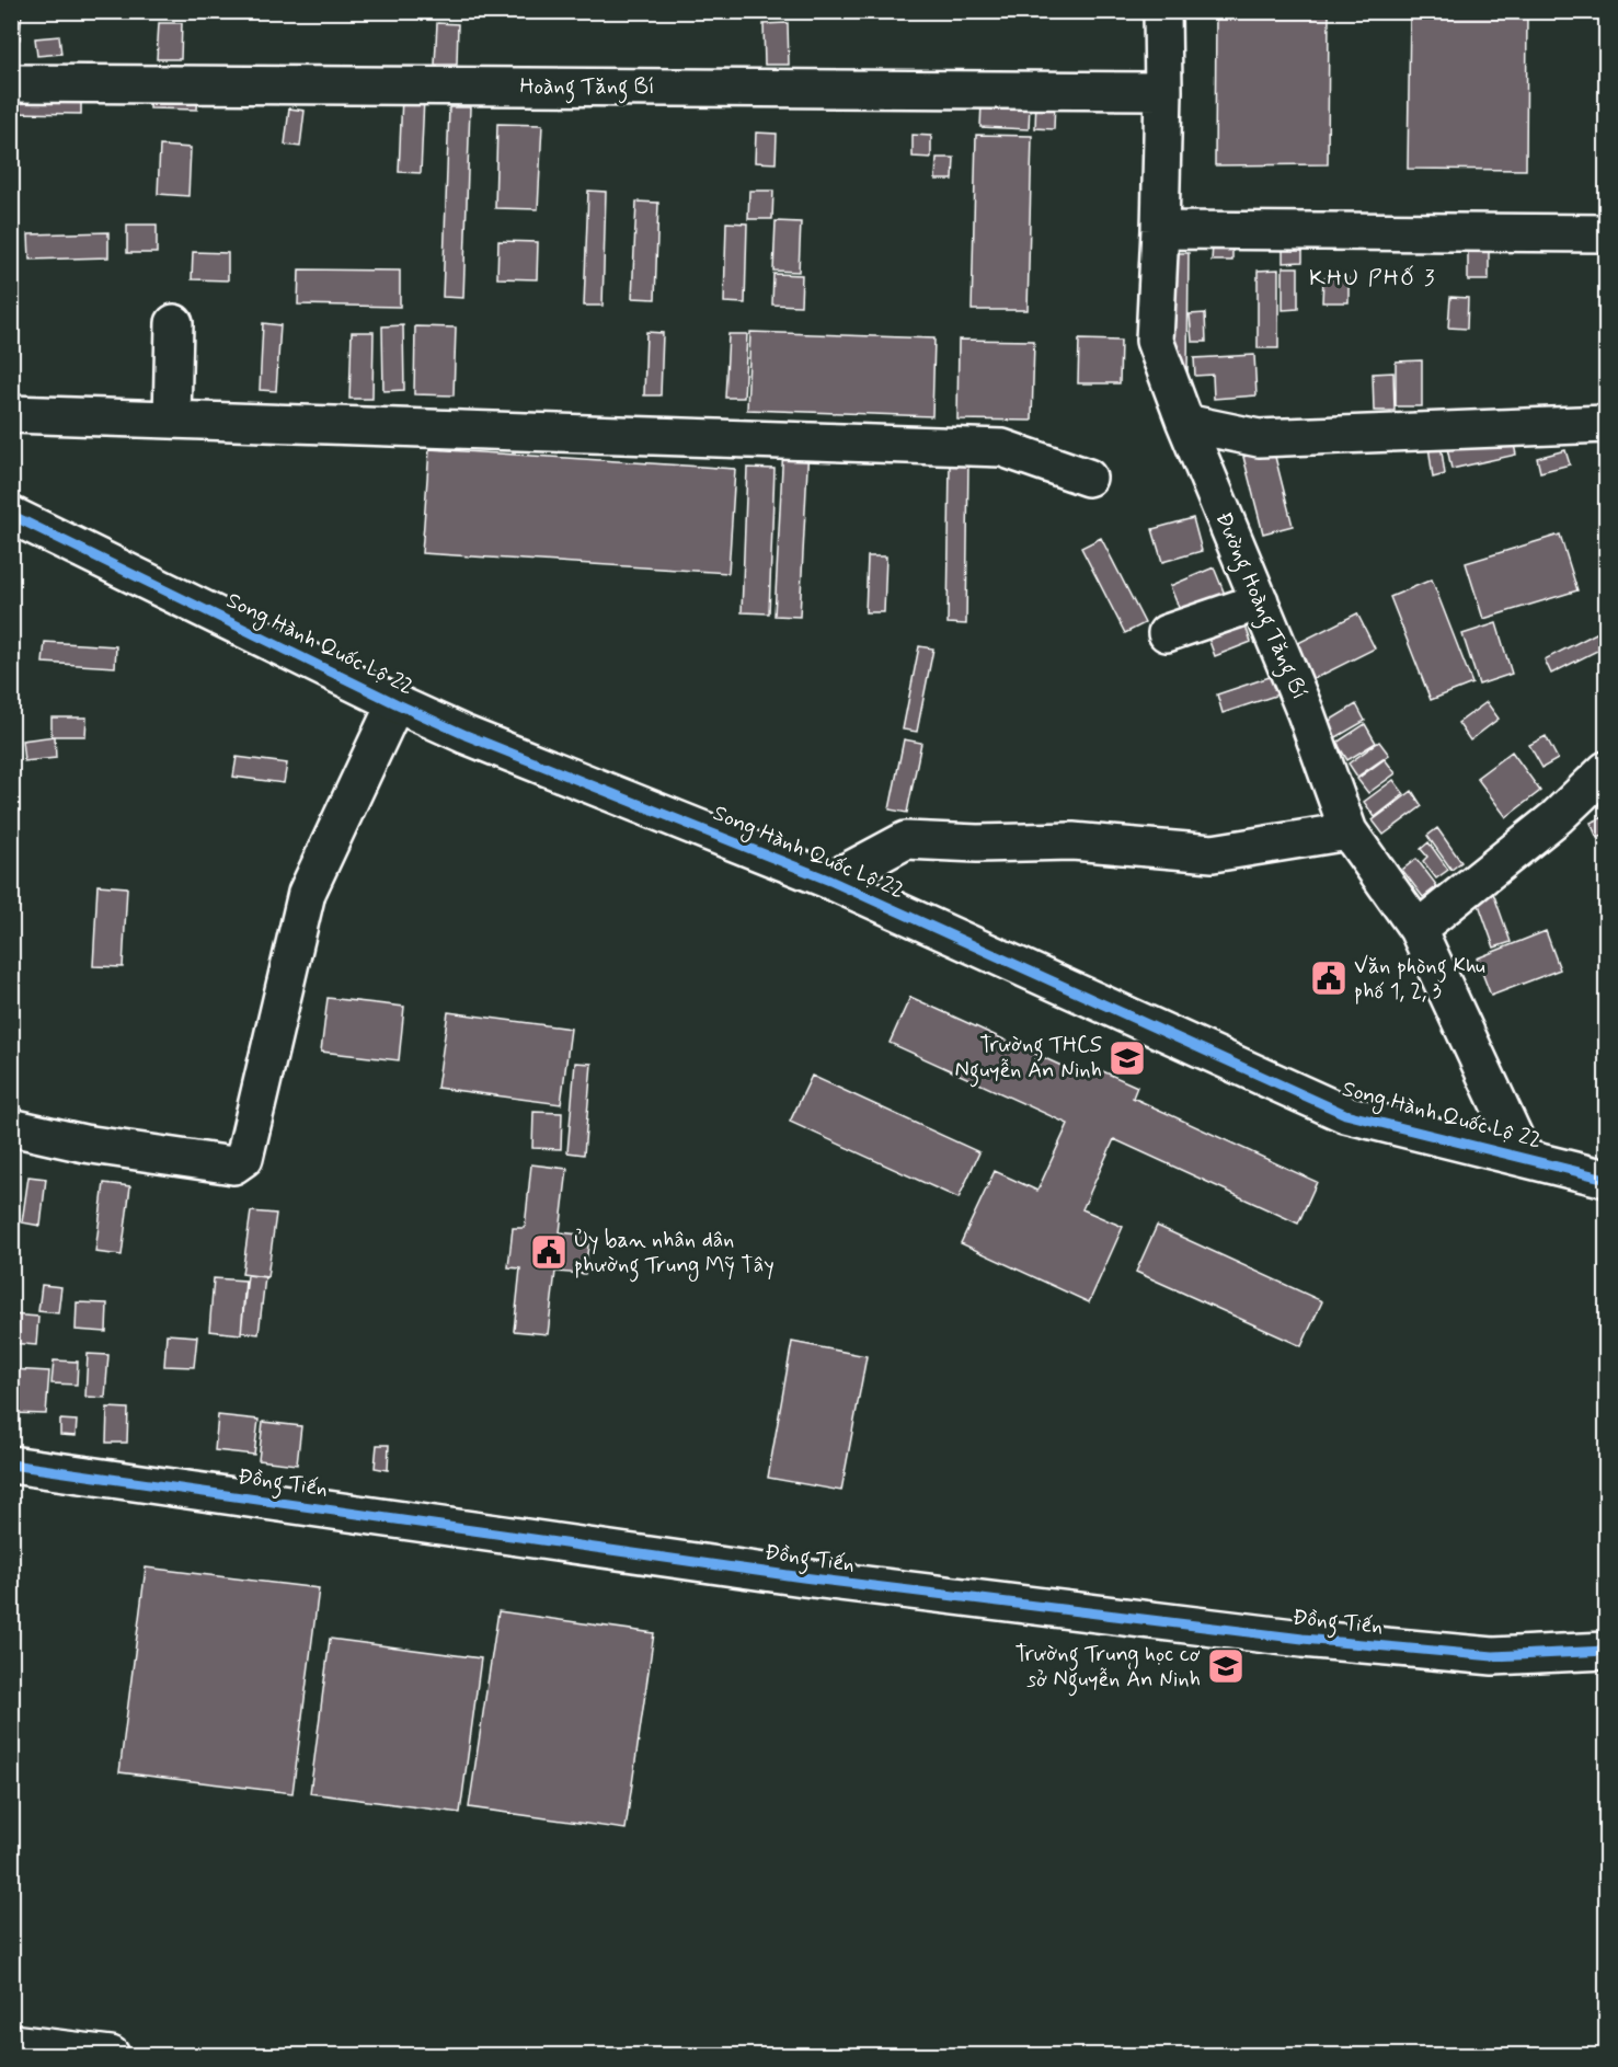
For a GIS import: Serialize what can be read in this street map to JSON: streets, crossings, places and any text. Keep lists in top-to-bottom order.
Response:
{
  "streets": {
    "street": [
      "Hoàng Tăng Bí",
      "Đường Hoàng Tăng Bí",
      "Song Hành Quốc Lộ 22",
      "Đồng Tiến"
    ]
  },
  "crossings": [
    ["Hoàng Tăng Bí", "Đường Hoàng Tăng Bí"],
    ["Đường Hoàng Tăng Bí", "Song Hành Quốc Lộ 22"]
  ],
  "districts": ["KHU PHỐ 3"],
  "places": {
    "public building": ["Văn phòng Khu phố 1, 2, 3", "Ủy ban nhân dân phường Trung Mỹ Tây"],
    "school or university": ["Trường THCS Nguyễn An Ninh", "Trường Trung học cơ sở Nguyễn An Ninh"]
  }
}
